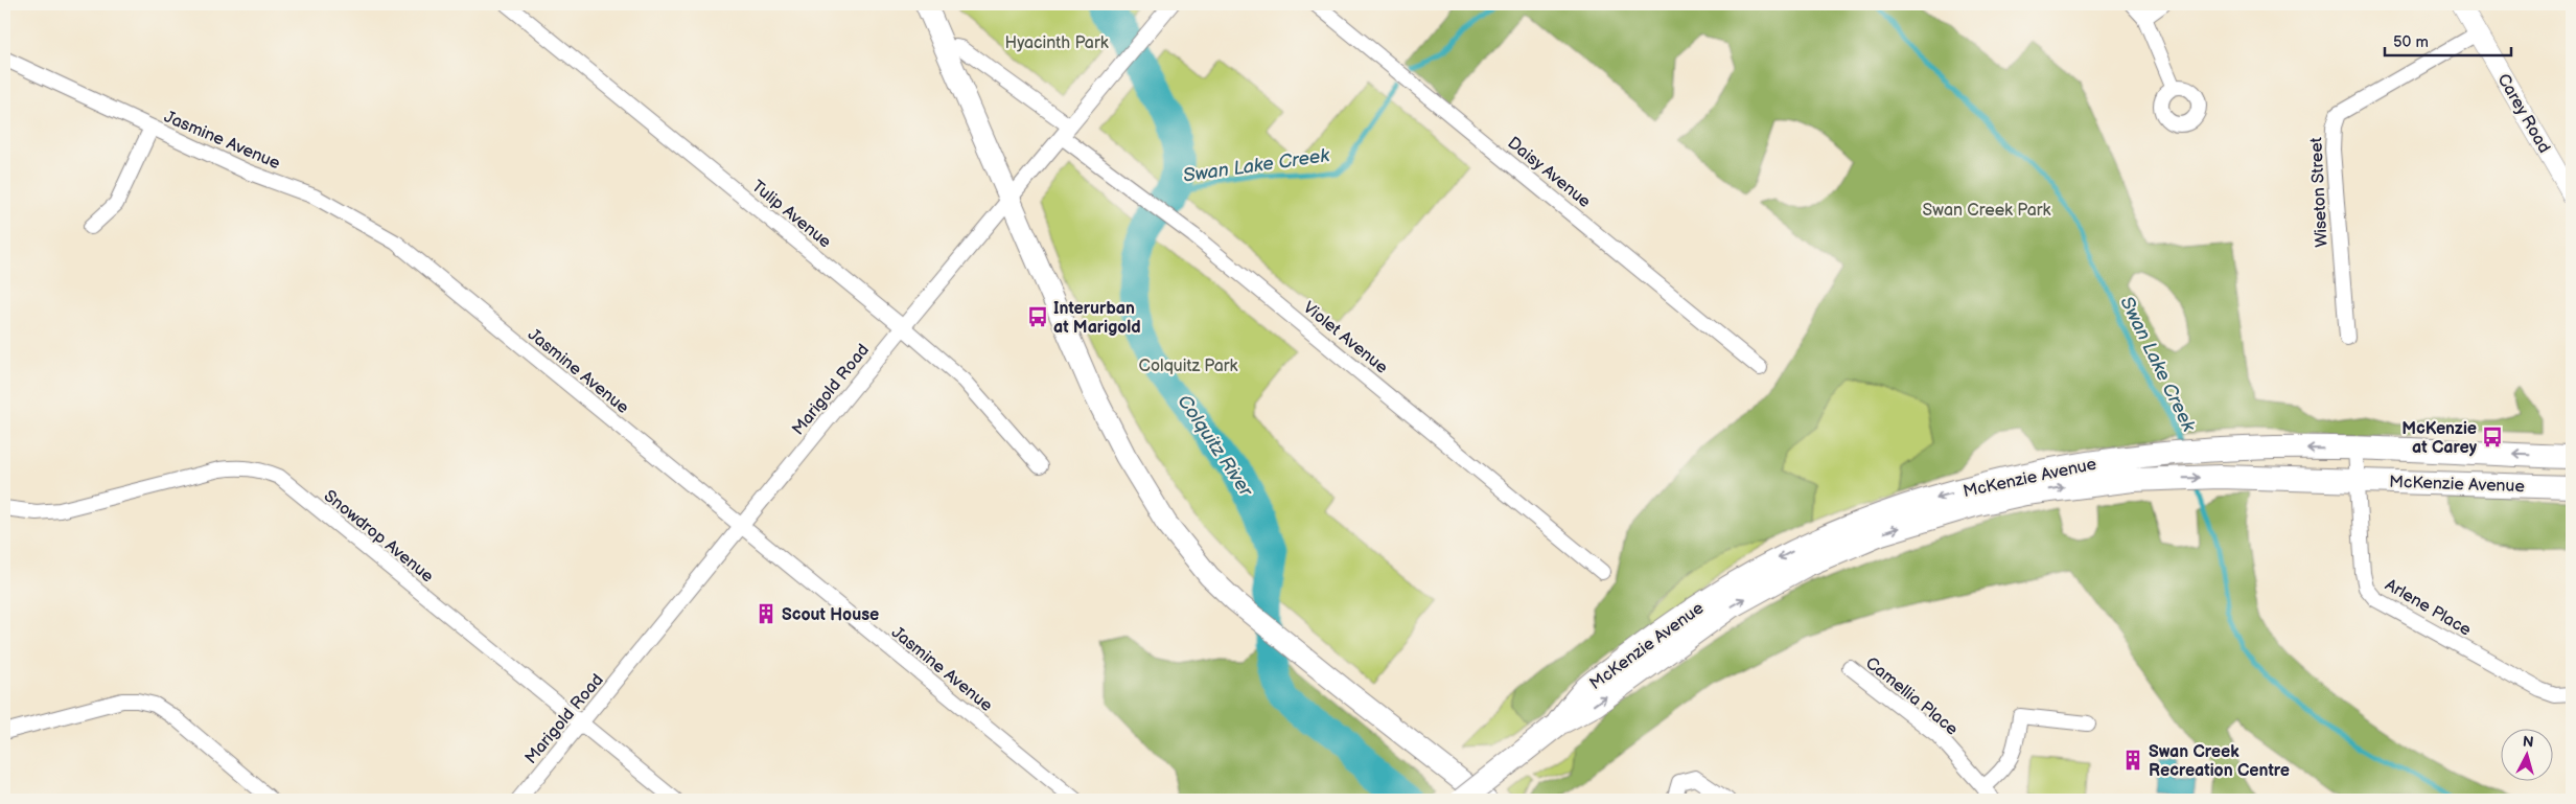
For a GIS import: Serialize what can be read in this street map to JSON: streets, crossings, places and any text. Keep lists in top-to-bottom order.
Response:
{
  "streets": {
    "main road": ["McKenzie Avenue"],
    "street": [
      "Carey Road",
      "Jasmine Avenue",
      "Daisy Avenue",
      "Wiseton Street",
      "Tulip Avenue",
      "Violet Avenue",
      "Marigold Road",
      "Snowdrop Avenue",
      "Arlene Place",
      "Camellia Place"
    ]
  },
  "crossings": [
    ["Carey Road", "Wiseton Street"],
    ["Jasmine Avenue", "Marigold Road"],
    ["Tulip Avenue", "Marigold Road"],
    ["Violet Avenue", "Marigold Road"],
    ["Marigold Road", "Snowdrop Avenue"],
    ["McKenzie Avenue", "Arlene Place"]
  ],
  "water": ["Swan Lake Creek", "Colquitz River"],
  "parks": ["Hyacinth Park", "Swan Creek Park", "Colquitz Park"],
  "places": {
    "bus stop": ["Interurban at Marigold", "McKenzie at Carey"],
    "building": ["Scout House", "Swan Creek Recreation Centre"]
  },
  "scale_bar": "50 m",
  "north": "top"
}
